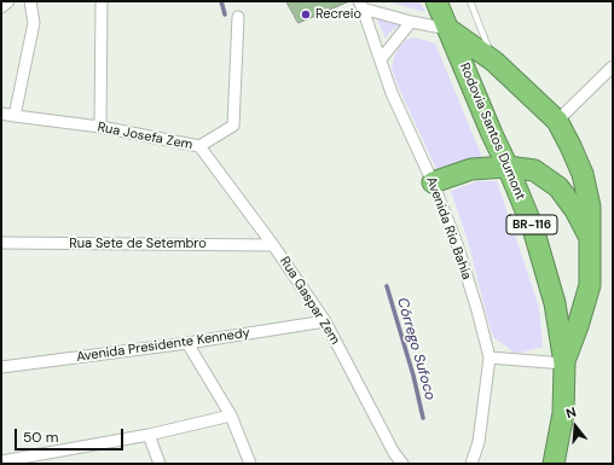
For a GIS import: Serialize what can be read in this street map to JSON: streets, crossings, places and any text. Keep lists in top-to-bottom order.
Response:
{
  "streets": {
    "highway": ["Rodovia Santos Dumont", "BR-116"],
    "street": [
      "Rua Josefa Zem",
      "Avenida Rio Bahia",
      "Rua Sete de Setembro",
      "Rua Gaspar Zem",
      "Avenida Presidente Kennedy"
    ]
  },
  "crossings": [
    ["Rua Josefa Zem", "Rua Gaspar Zem"],
    ["Rua Sete de Setembro", "Rua Gaspar Zem"],
    ["Rua Gaspar Zem", "Avenida Presidente Kennedy"]
  ],
  "water": ["Córrego Sufoco"],
  "places": ["Recreio"],
  "scale_bar": "50 m",
  "north": "top"
}
